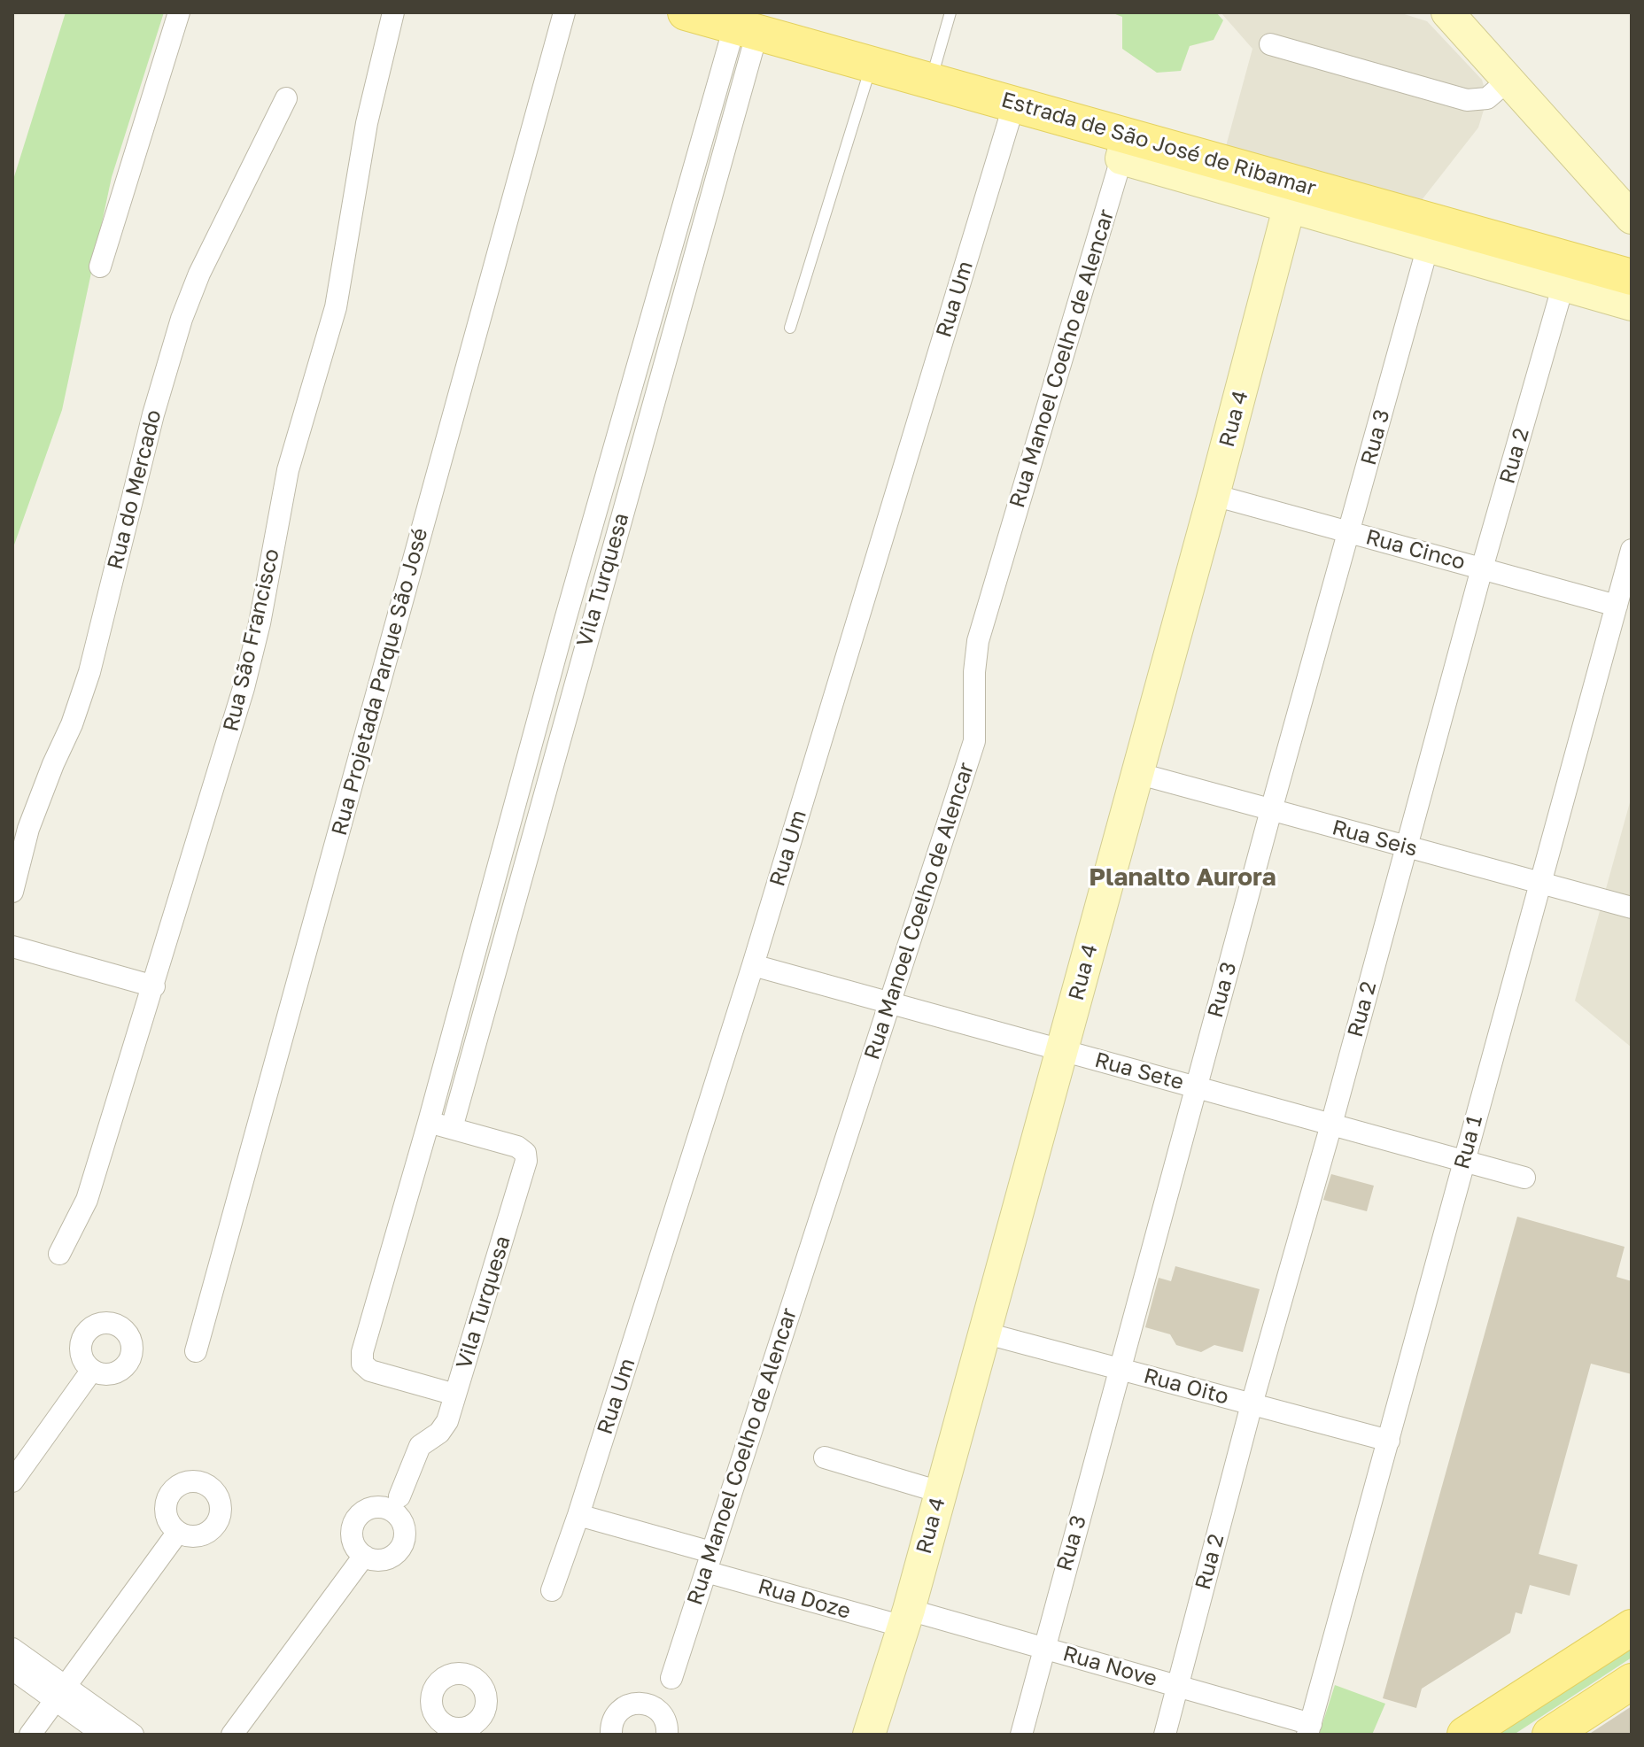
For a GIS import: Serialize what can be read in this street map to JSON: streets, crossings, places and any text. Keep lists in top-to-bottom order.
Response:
{
  "streets": {
    "main road": ["Estrada de São José de Ribamar"],
    "street": [
      "Rua Um",
      "Rua Manoel Coelho de Alencar",
      "Rua 4",
      "Rua 3",
      "Rua 2",
      "Rua do Mercado",
      "Rua Cinco",
      "Vila Turquesa",
      "Rua São Francisco",
      "Rua Projetada Parque São José",
      "Rua Seis",
      "Rua Sete",
      "Rua 1",
      "Rua Oito",
      "Rua Doze",
      "Rua Nove"
    ]
  },
  "crossings": [
    ["Estrada de São José de Ribamar", "Rua Um"],
    ["Estrada de São José de Ribamar", "Rua Manoel Coelho de Alencar"],
    ["Estrada de São José de Ribamar", "Rua 4"],
    ["Estrada de São José de Ribamar", "Rua 3"],
    ["Estrada de São José de Ribamar", "Rua 2"],
    ["Estrada de São José de Ribamar", "Vila Turquesa"],
    ["Rua Um", "Rua Sete"],
    ["Rua Um", "Rua Doze"],
    ["Rua Manoel Coelho de Alencar", "Rua Sete"],
    ["Rua Manoel Coelho de Alencar", "Rua Doze"],
    ["Rua 4", "Rua Cinco"],
    ["Rua 4", "Rua Seis"],
    ["Rua 4", "Rua Sete"],
    ["Rua 4", "Rua Oito"],
    ["Rua 4", "Rua Doze"],
    ["Rua 4", "Rua Nove"],
    ["Rua 3", "Rua Cinco"],
    ["Rua 3", "Rua Seis"],
    ["Rua 3", "Rua Sete"],
    ["Rua 3", "Rua Oito"],
    ["Rua 3", "Rua Nove"],
    ["Rua 2", "Rua Cinco"],
    ["Rua 2", "Rua Seis"],
    ["Rua 2", "Rua Sete"],
    ["Rua 2", "Rua Oito"],
    ["Rua 2", "Rua Nove"],
    ["Rua Cinco", "Rua 1"],
    ["Rua Seis", "Rua 1"],
    ["Rua Sete", "Rua 1"],
    ["Rua 1", "Rua Oito"],
    ["Rua 1", "Rua Nove"],
    ["Rua Doze", "Rua Nove"]
  ],
  "districts": ["Planalto Aurora"]
}
